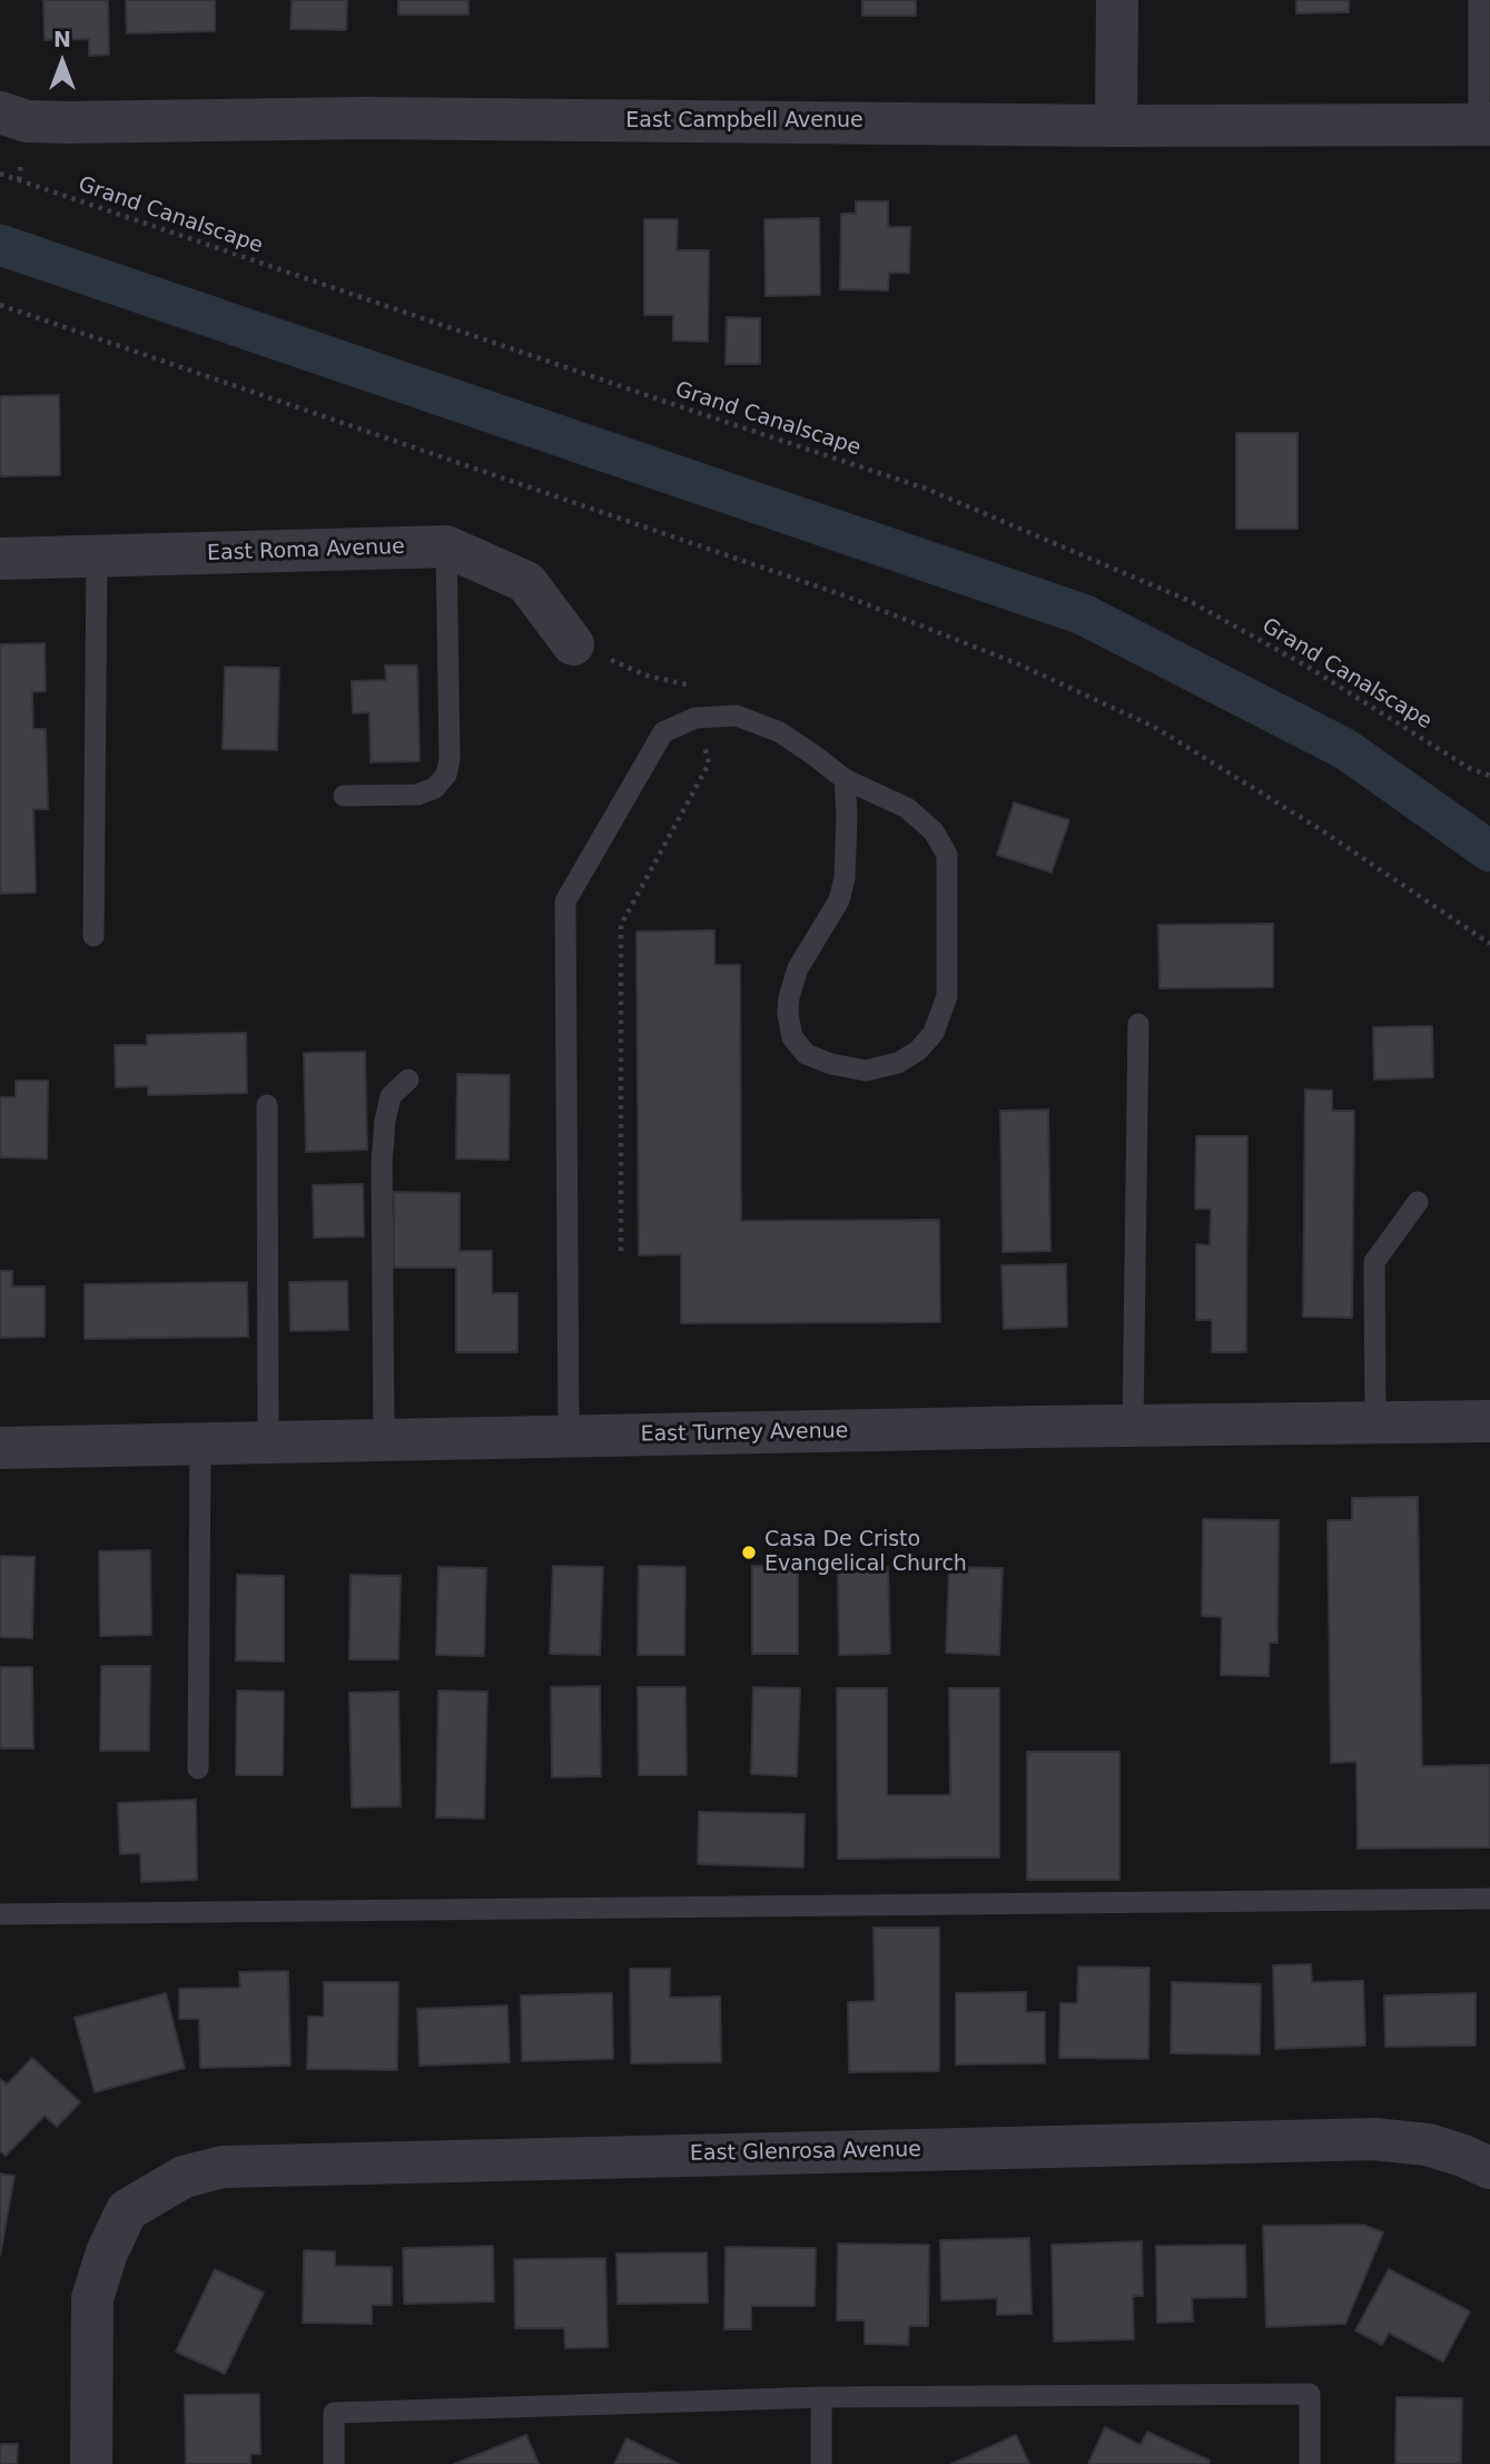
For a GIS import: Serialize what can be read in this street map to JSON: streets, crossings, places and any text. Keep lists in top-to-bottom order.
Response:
{
  "streets": {
    "street": [
      "East Campbell Avenue",
      "East Roma Avenue",
      "East Turney Avenue",
      "East Glenrosa Avenue"
    ],
    "path": ["Grand Canalscape"]
  },
  "places": ["Casa De Cristo Evangelical Church"],
  "north": "top"
}
